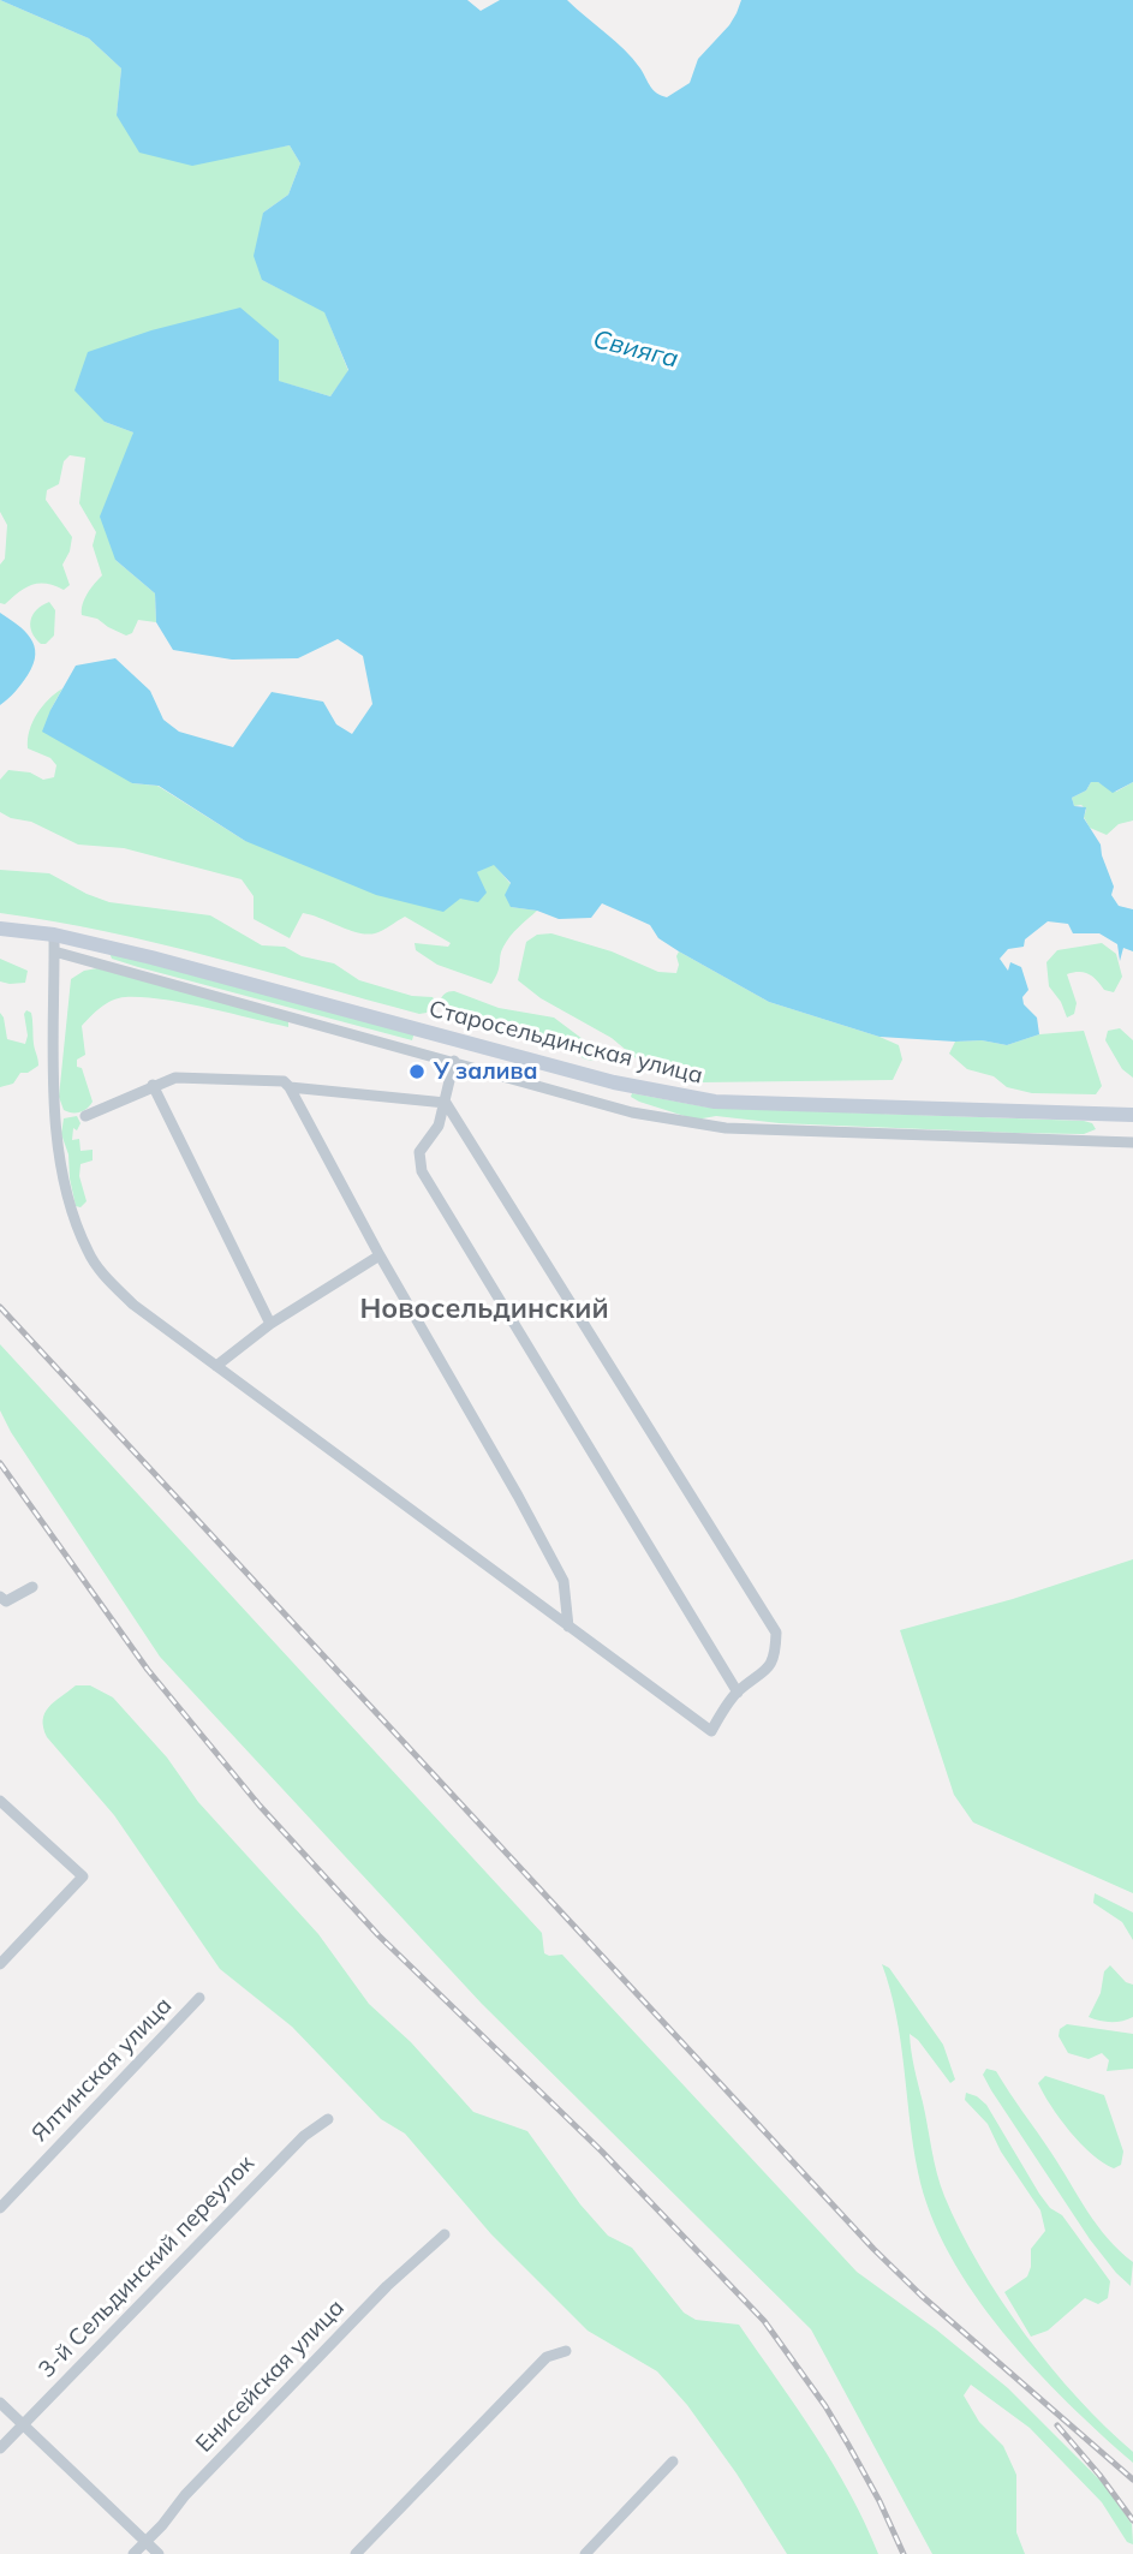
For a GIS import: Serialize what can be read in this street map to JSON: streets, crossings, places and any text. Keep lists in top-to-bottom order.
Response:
{
  "streets": {
    "main road": ["Старосельдинская улица"],
    "street": ["Ялтинская улица", "3-й Сельдинский переулок", "Енисейская улица"]
  },
  "districts": ["Новосельдинский"],
  "water": ["Свияга"],
  "places": ["У залива"]
}
